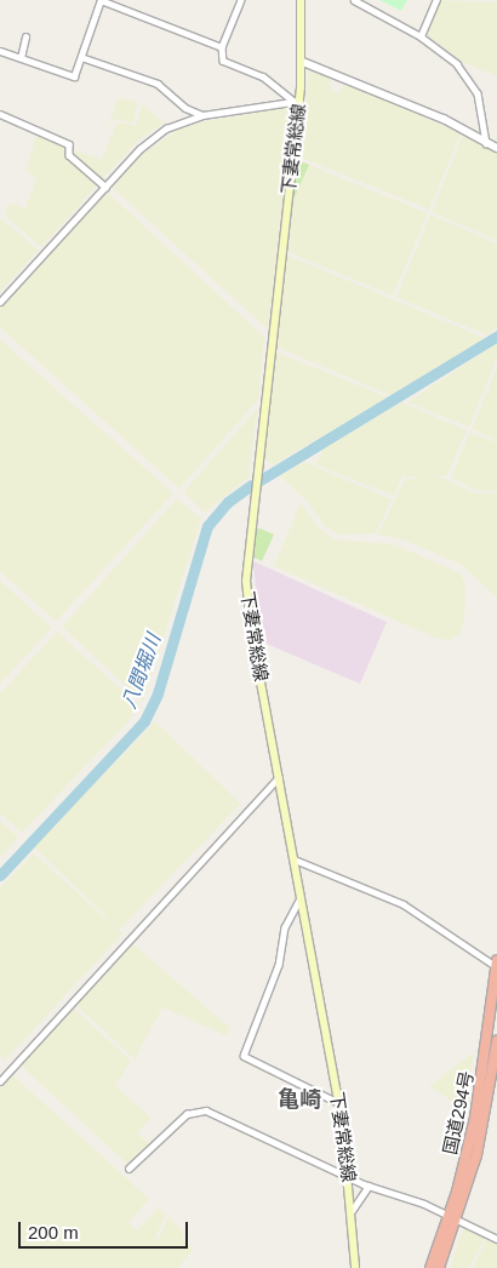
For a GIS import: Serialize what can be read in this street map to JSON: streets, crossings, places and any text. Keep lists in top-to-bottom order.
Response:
{
  "streets": {
    "highway": ["国道294号"],
    "main road": ["下妻常総線"]
  },
  "districts": ["亀崎"],
  "water": ["八間堀川"],
  "scale_bar": "200 m"
}
